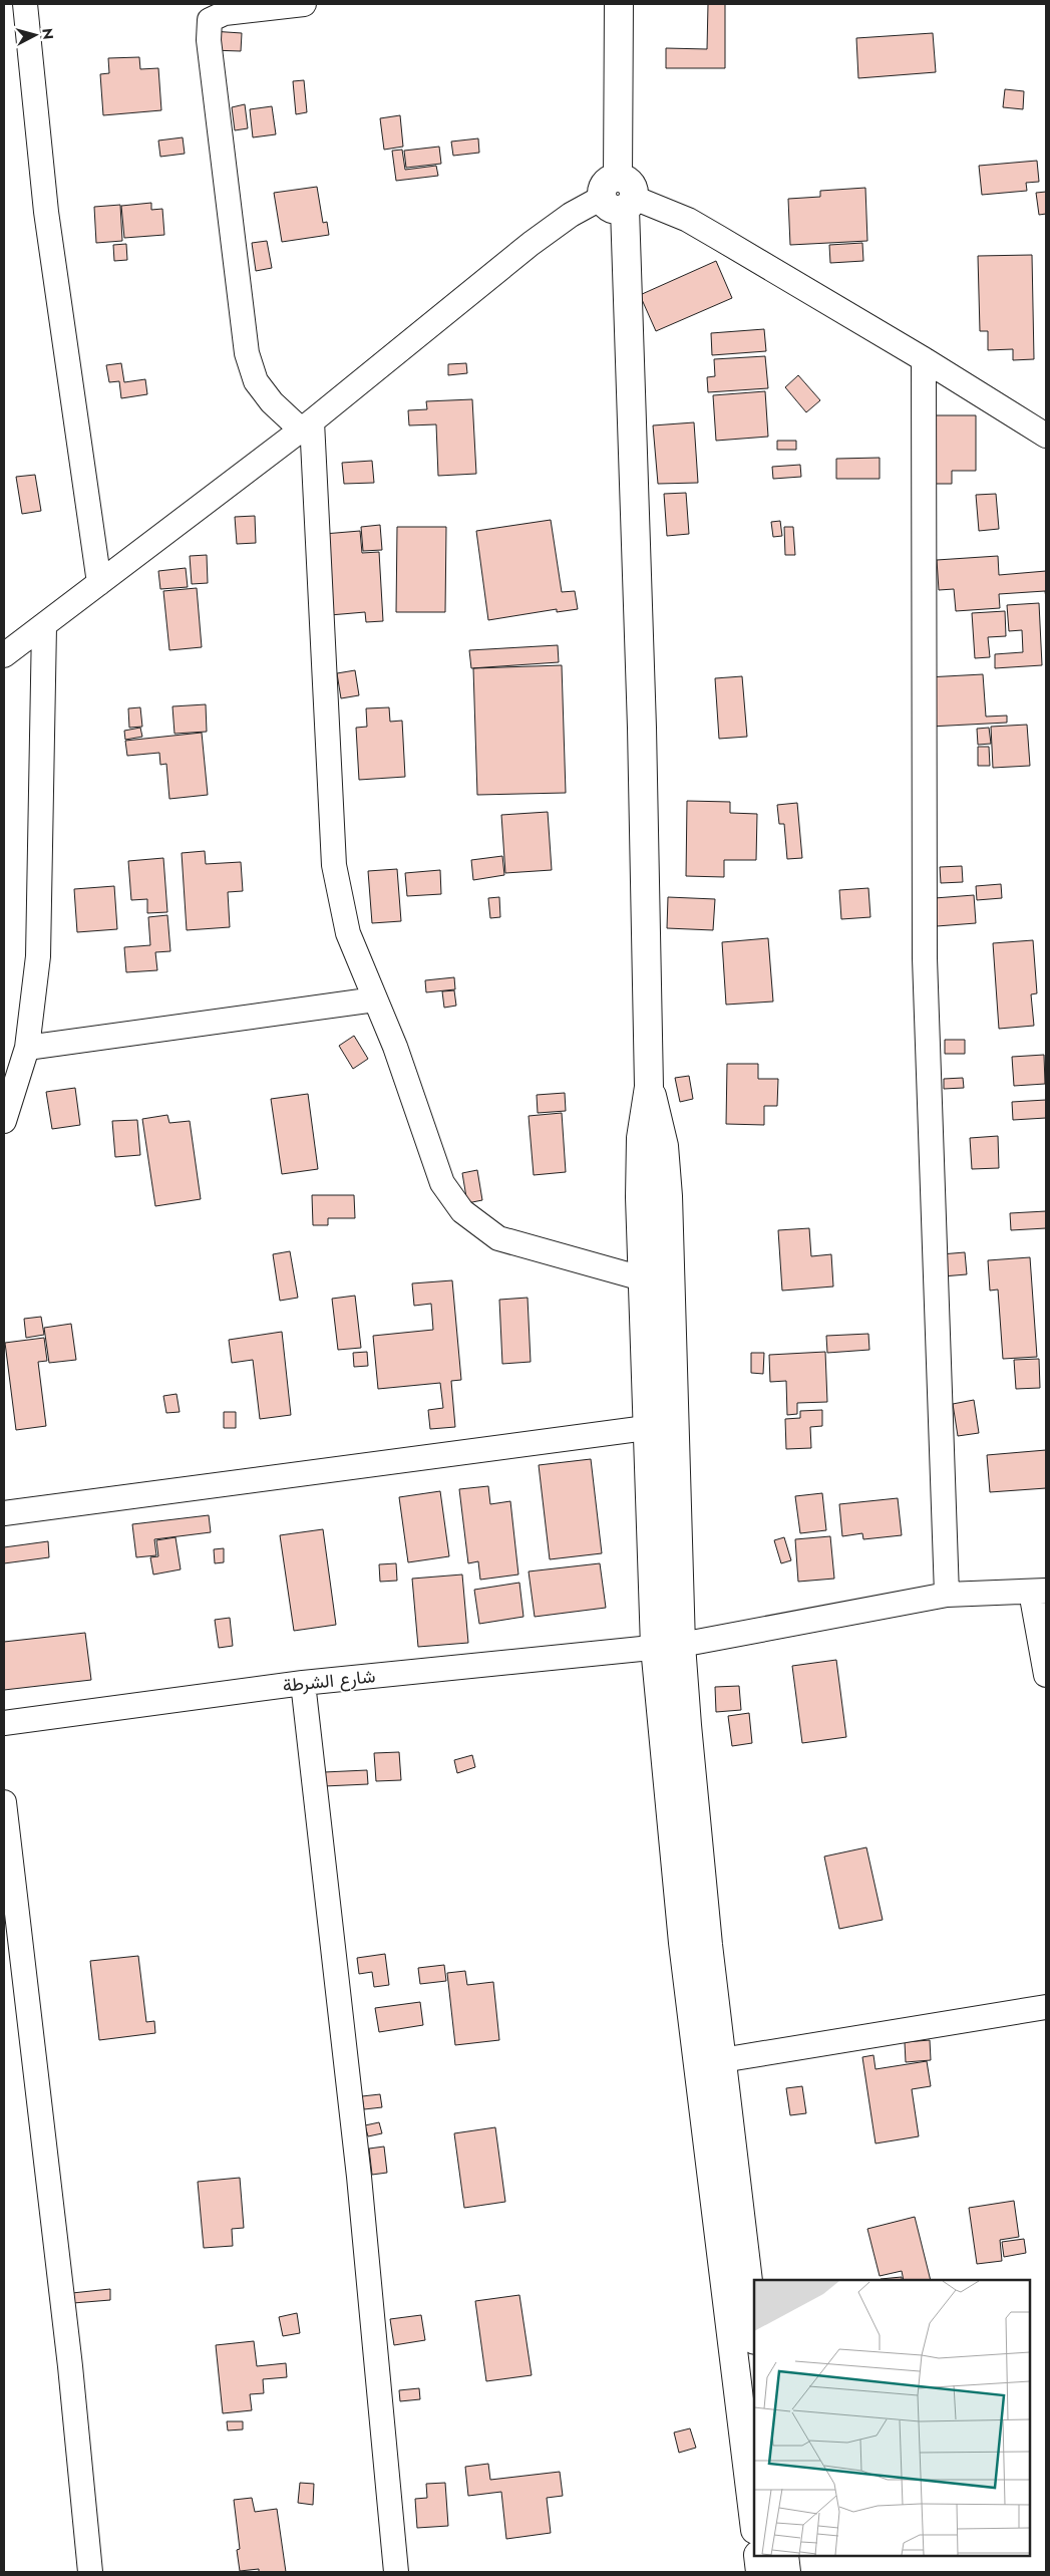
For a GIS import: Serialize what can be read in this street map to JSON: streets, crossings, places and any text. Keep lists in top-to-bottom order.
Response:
{
  "streets": {
    "street": ["شارع الشرطة"]
  },
  "north": "right"
}
